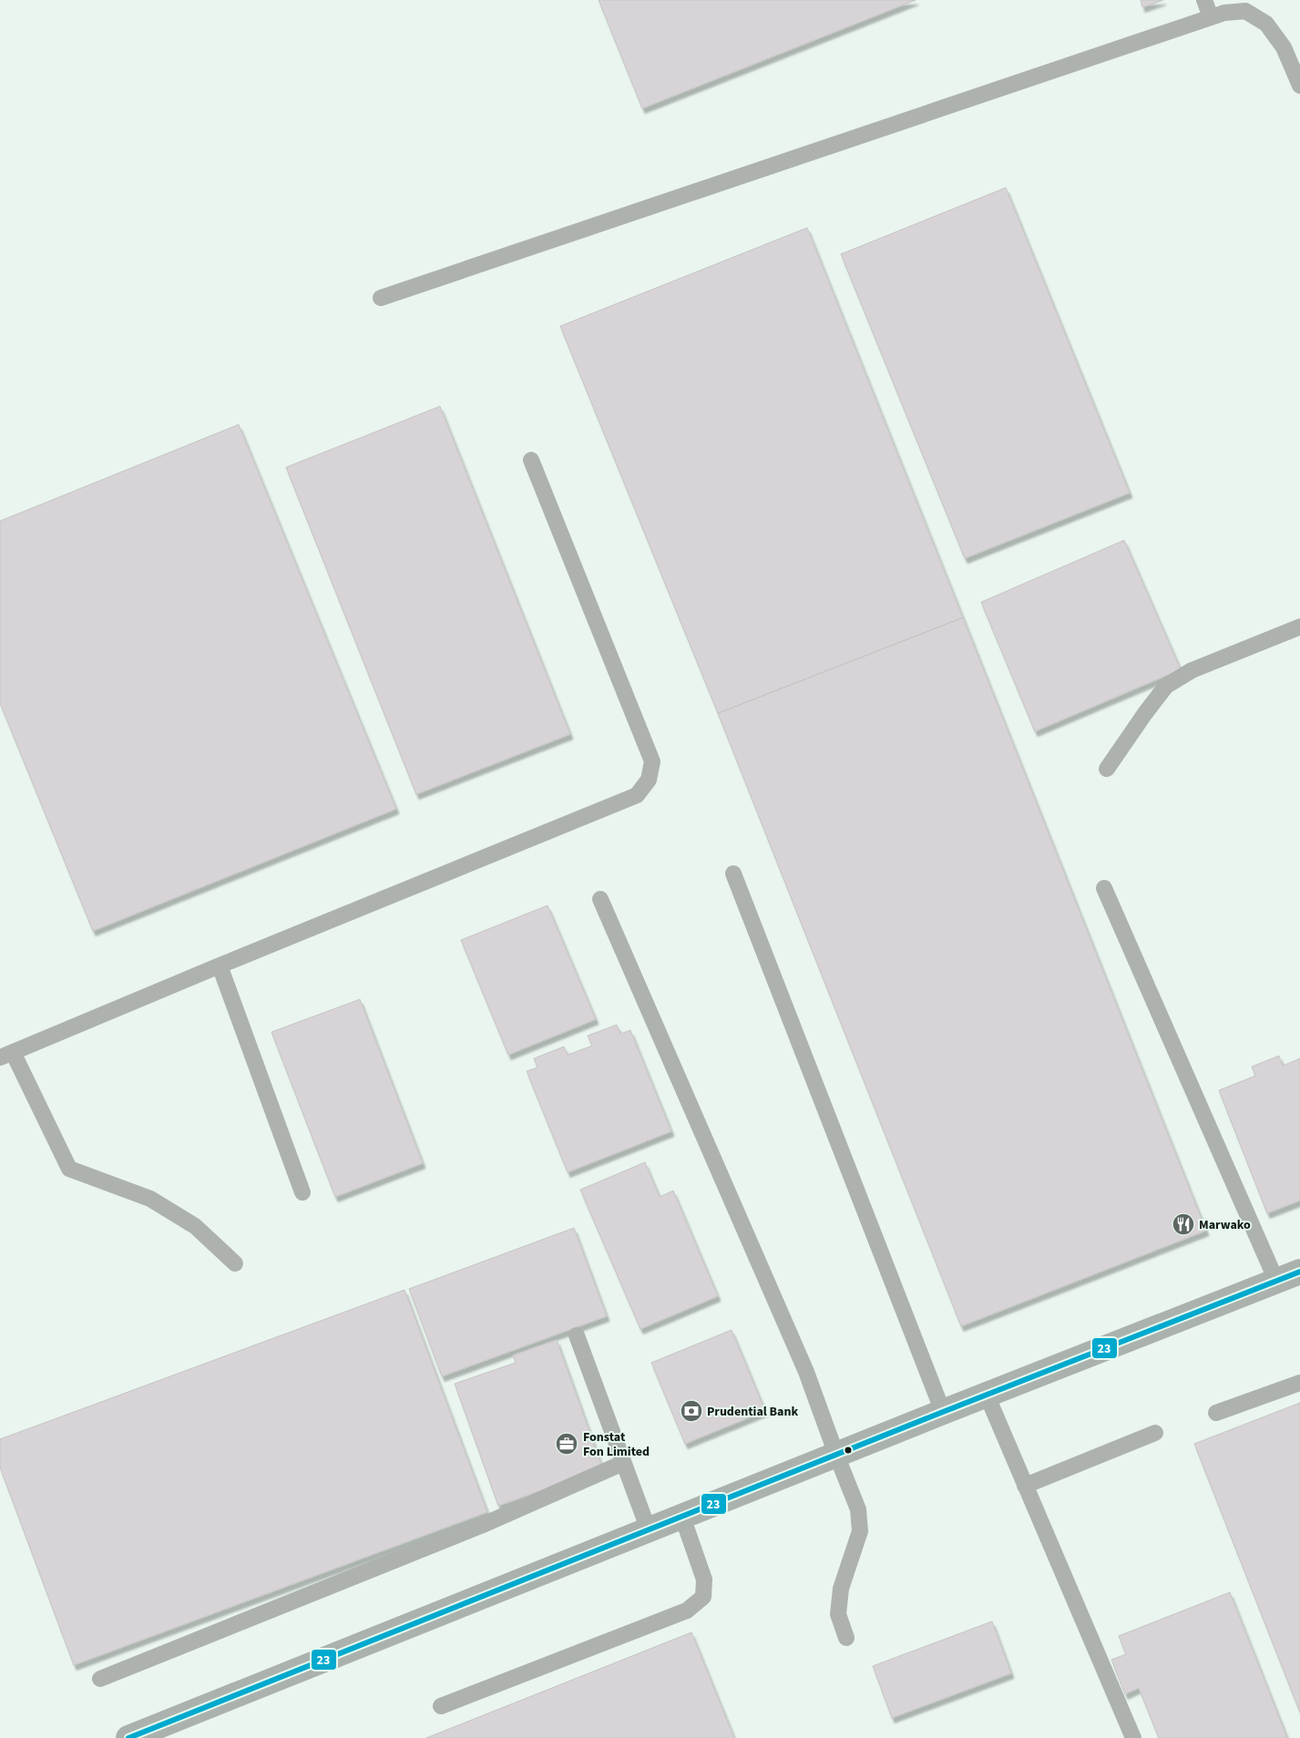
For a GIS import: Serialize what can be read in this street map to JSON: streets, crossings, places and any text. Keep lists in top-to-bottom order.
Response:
{
  "places": {
    "restaurant": ["Marwako"],
    "bank": ["Prudential Bank"],
    "office": ["Fonstat Fon Limited"]
  },
  "lines": ["transit line 23"]
}
